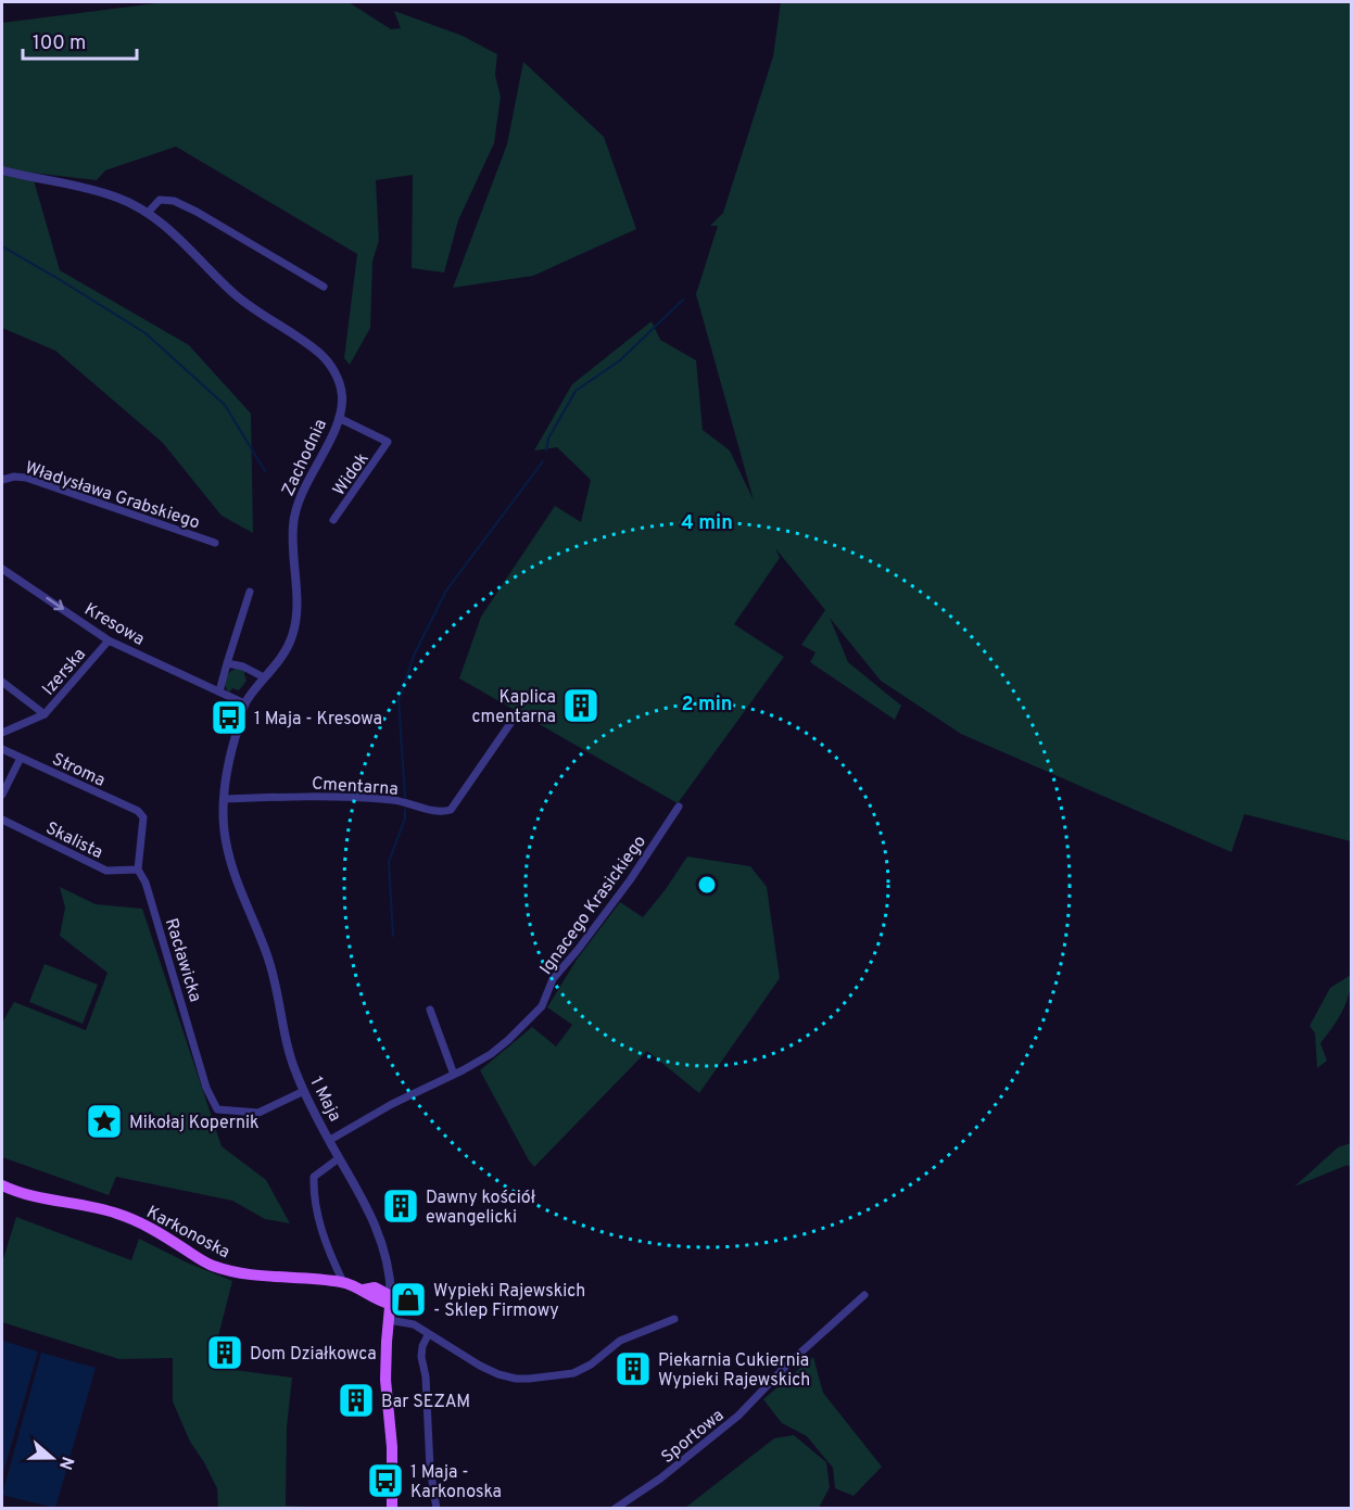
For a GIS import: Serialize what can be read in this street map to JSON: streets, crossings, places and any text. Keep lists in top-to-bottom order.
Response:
{
  "streets": {
    "main road": ["1 Maja", "Karkonoska"],
    "street": [
      "Zachodnia",
      "Widok",
      "Władysława Grabskiego",
      "Kresowa",
      "Izerska",
      "Stroma",
      "Cmentarna",
      "Skalista",
      "Ignacego Krasickiego",
      "Racławicka",
      "Sportowa"
    ]
  },
  "crossings": [
    ["Zachodnia", "Widok"],
    ["Zachodnia", "Kresowa"],
    ["Zachodnia", "1 Maja"],
    ["Kresowa", "Izerska"],
    ["Kresowa", "1 Maja"],
    ["Stroma", "Racławicka"],
    ["Cmentarna", "1 Maja"],
    ["Skalista", "Racławicka"],
    ["Ignacego Krasickiego", "1 Maja"],
    ["Racławicka", "1 Maja"],
    ["1 Maja", "Karkonoska"]
  ],
  "one_way": ["Kresowa"],
  "places": {
    "building": [
      "Kaplica cmentarna",
      "Dawny kościół ewangelicki",
      "Dom Działkowca",
      "Piekarnia Cukiernia Wypieki Rajewskich",
      "Bar SEZAM"
    ],
    "bus stop": ["1 Maja - Kresowa", "1 Maja - Karkonoska"],
    "place": ["Mikołaj Kopernik"],
    "shop": ["Wypieki Rajewskich - Sklep Firmowy"]
  },
  "scale_bar": "100 m",
  "north": "right",
  "rings": ["4 min", "2 min"]
}
